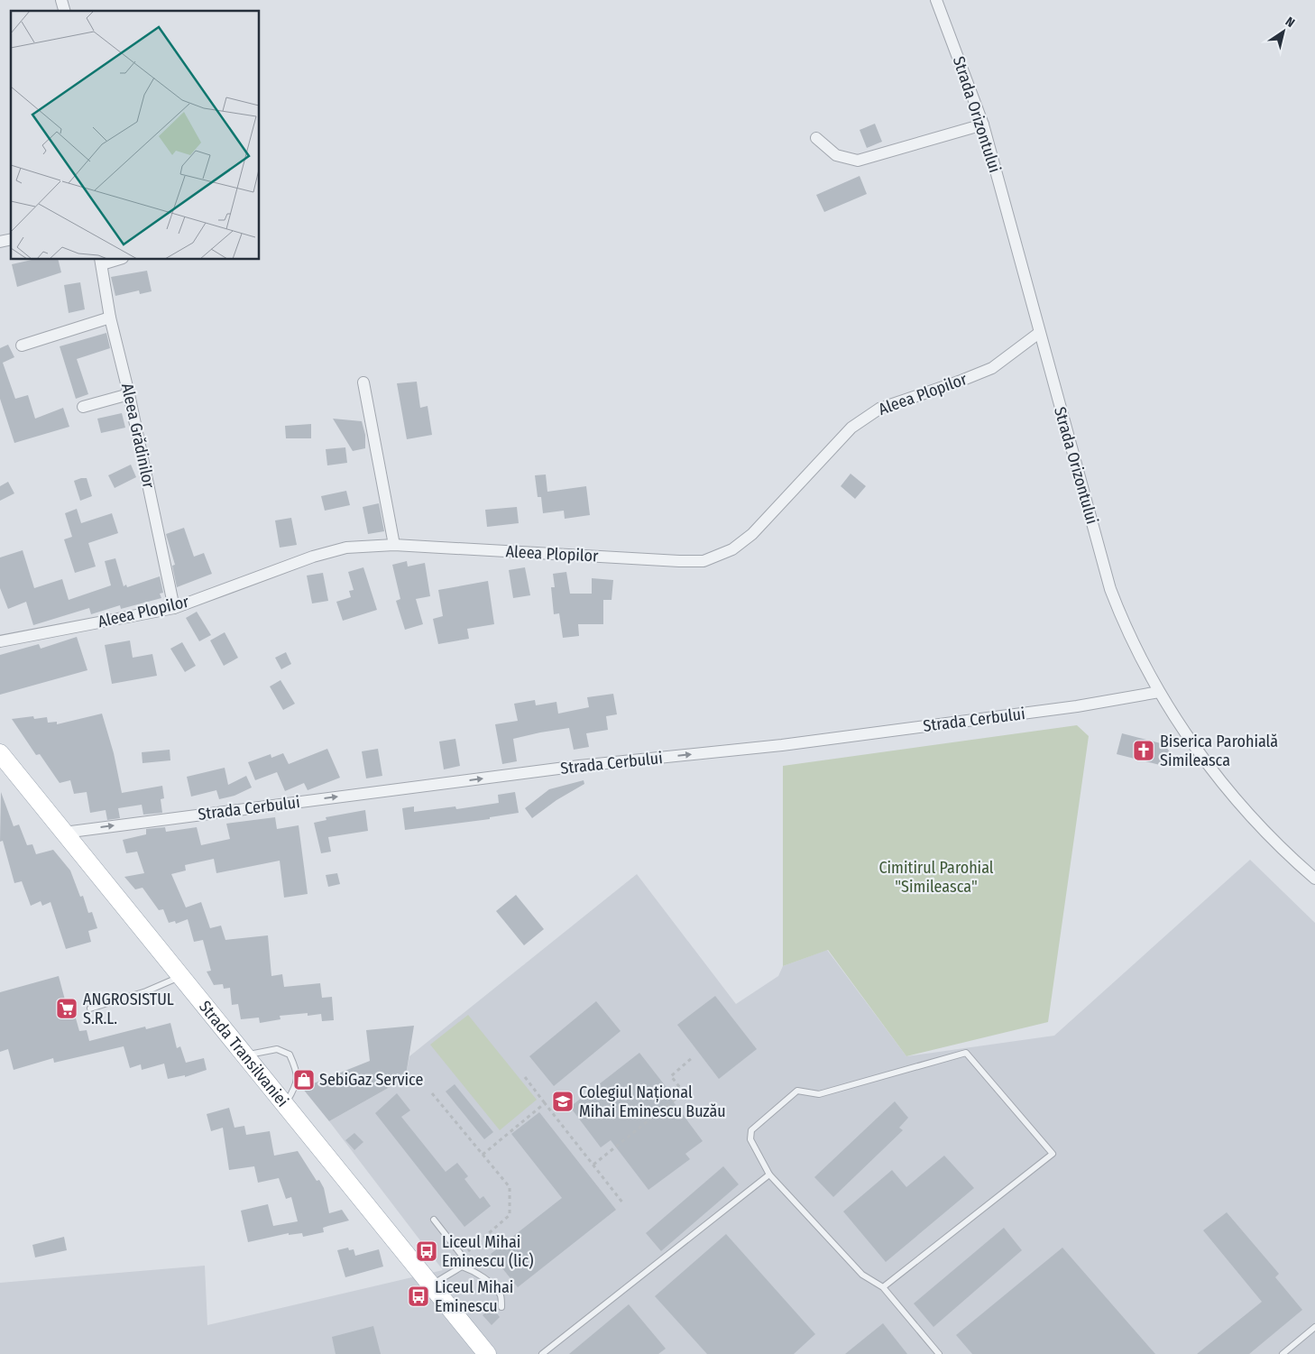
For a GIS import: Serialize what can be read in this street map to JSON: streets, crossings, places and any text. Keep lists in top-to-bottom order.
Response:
{
  "streets": {
    "main road": ["Strada Transilvaniei"],
    "street": [
      "Strada Orizontului",
      "Aleea Plopilor",
      "Aleea Grădinilor",
      "Strada Cerbului"
    ]
  },
  "crossings": [
    ["Strada Orizontului", "Aleea Plopilor"],
    ["Strada Orizontului", "Strada Cerbului"],
    ["Aleea Plopilor", "Aleea Grădinilor"],
    ["Strada Cerbului", "Strada Transilvaniei"]
  ],
  "one_way": ["Strada Cerbului"],
  "parks": ["Cimitirul Parohial \"Simileasca\""],
  "places": {
    "church": ["Biserica Parohială Simileasca"],
    "supermarket": ["ANGROSISTUL S.R.L."],
    "shop": ["SebiGaz Service"],
    "school or university": ["Colegiul Național Mihai Eminescu Buzău"],
    "bus stop": ["Liceul Mihai Eminescu (lic)", "Liceul Mihai Eminescu"]
  },
  "north": "top right"
}
